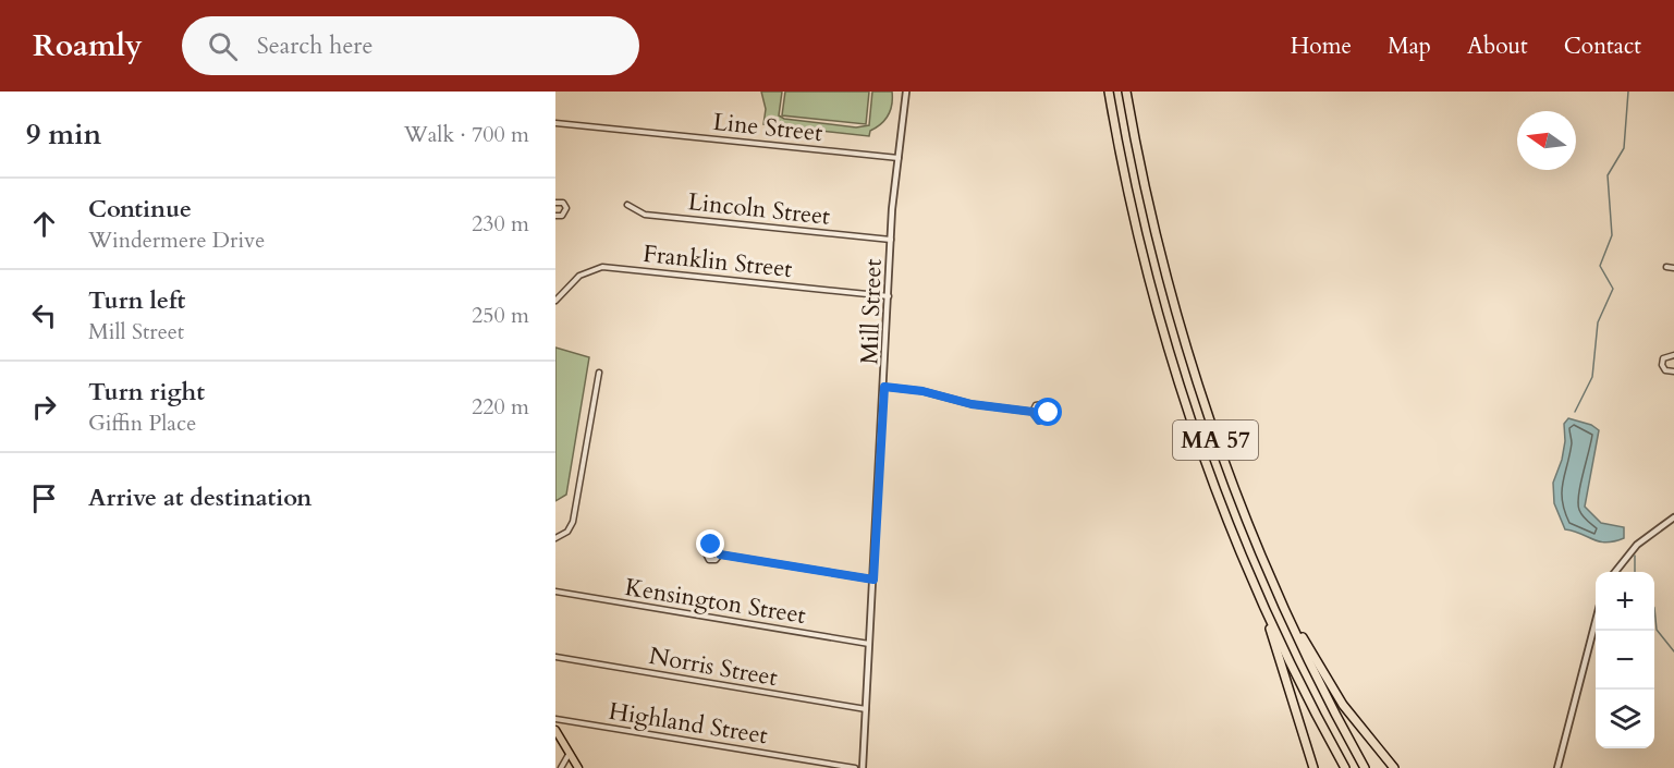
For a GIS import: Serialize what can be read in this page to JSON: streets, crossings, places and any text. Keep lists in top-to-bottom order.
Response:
{
  "streets": {
    "highway": ["MA 57"],
    "street": [
      "Line Street",
      "Lincoln Street",
      "Franklin Street",
      "Mill Street",
      "Kensington Street",
      "Norris Street",
      "Highland Street"
    ]
  },
  "crossings": [
    ["Line Street", "Mill Street"],
    ["Lincoln Street", "Mill Street"],
    ["Franklin Street", "Mill Street"],
    ["Mill Street", "Kensington Street"],
    ["Mill Street", "Norris Street"]
  ],
  "north": "left",
  "page": {
    "header": "Roamly",
    "search": "Search here",
    "nav": [
      "Home",
      "Map",
      "About",
      "Contact"
    ],
    "heading": ["9 min", "Walk · 700 m"],
    "list": [
      ["Continue", "Windermere Drive", "230 m"],
      ["Turn left", "Mill Street", "250 m"],
      ["Turn right", "Giffin Place", "220 m"],
      "Arrive at destination"
    ],
    "map_buttons": ["+", "−"]
  }
}
